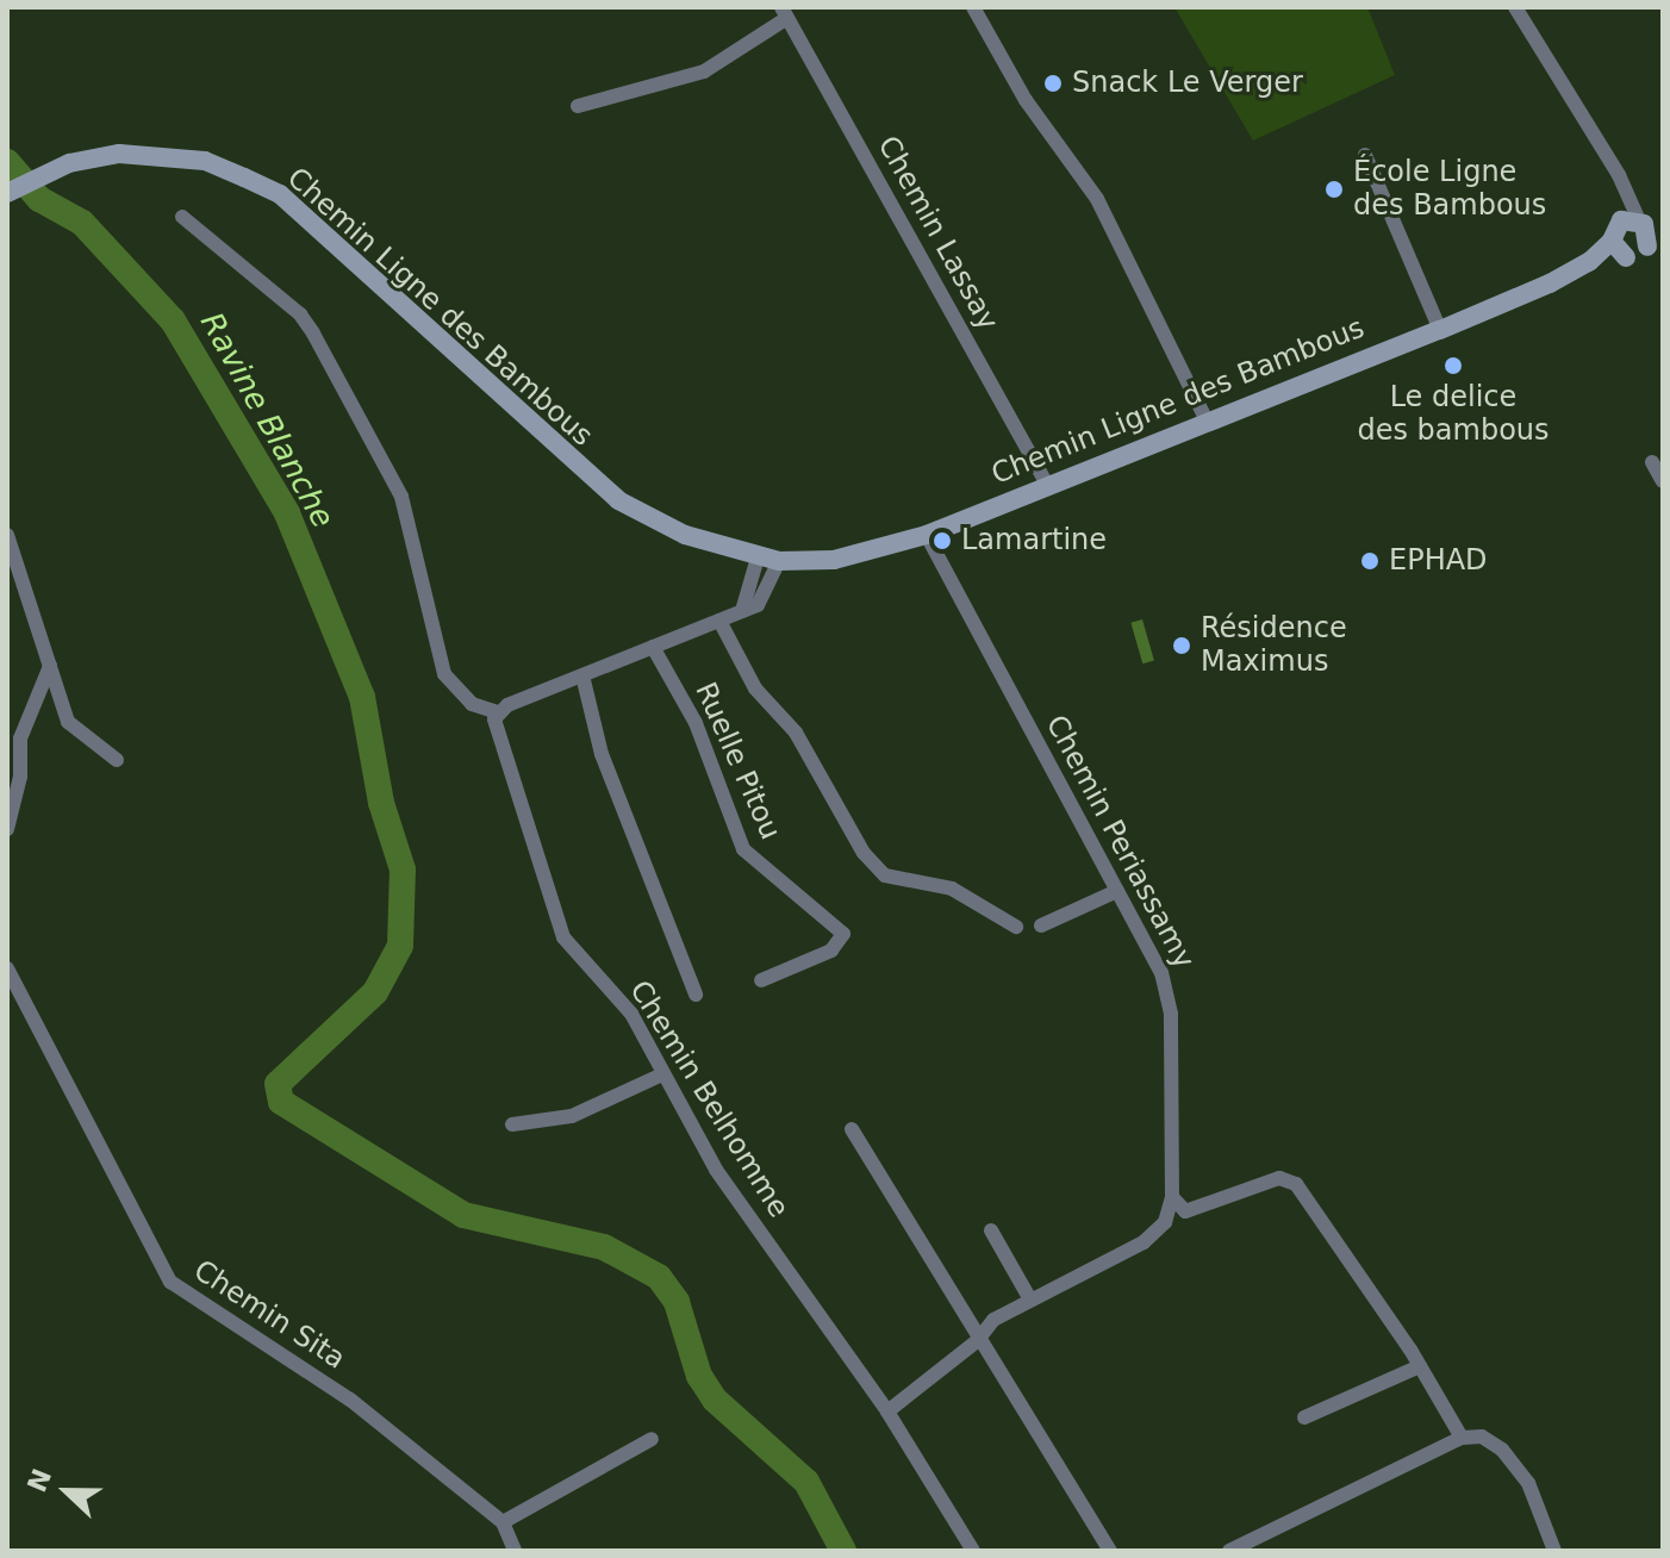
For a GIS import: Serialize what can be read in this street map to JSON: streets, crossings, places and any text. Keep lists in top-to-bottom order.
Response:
{
  "streets": {
    "main road": ["Chemin Ligne des Bambous"],
    "street": [
      "Chemin Lassay",
      "Ruelle Pitou",
      "Chemin Periassamy",
      "Chemin Belhomme",
      "Chemin Sita"
    ]
  },
  "crossings": [
    ["Chemin Lassay", "Chemin Ligne des Bambous"],
    ["Chemin Ligne des Bambous", "Chemin Periassamy"]
  ],
  "water": ["Ravine Blanche"],
  "places": [
    "Snack Le Verger",
    "École Ligne des Bambous",
    "Le delice des bambous",
    "Lamartine",
    "EPHAD",
    "Résidence Maximus"
  ],
  "north": "left"
}
